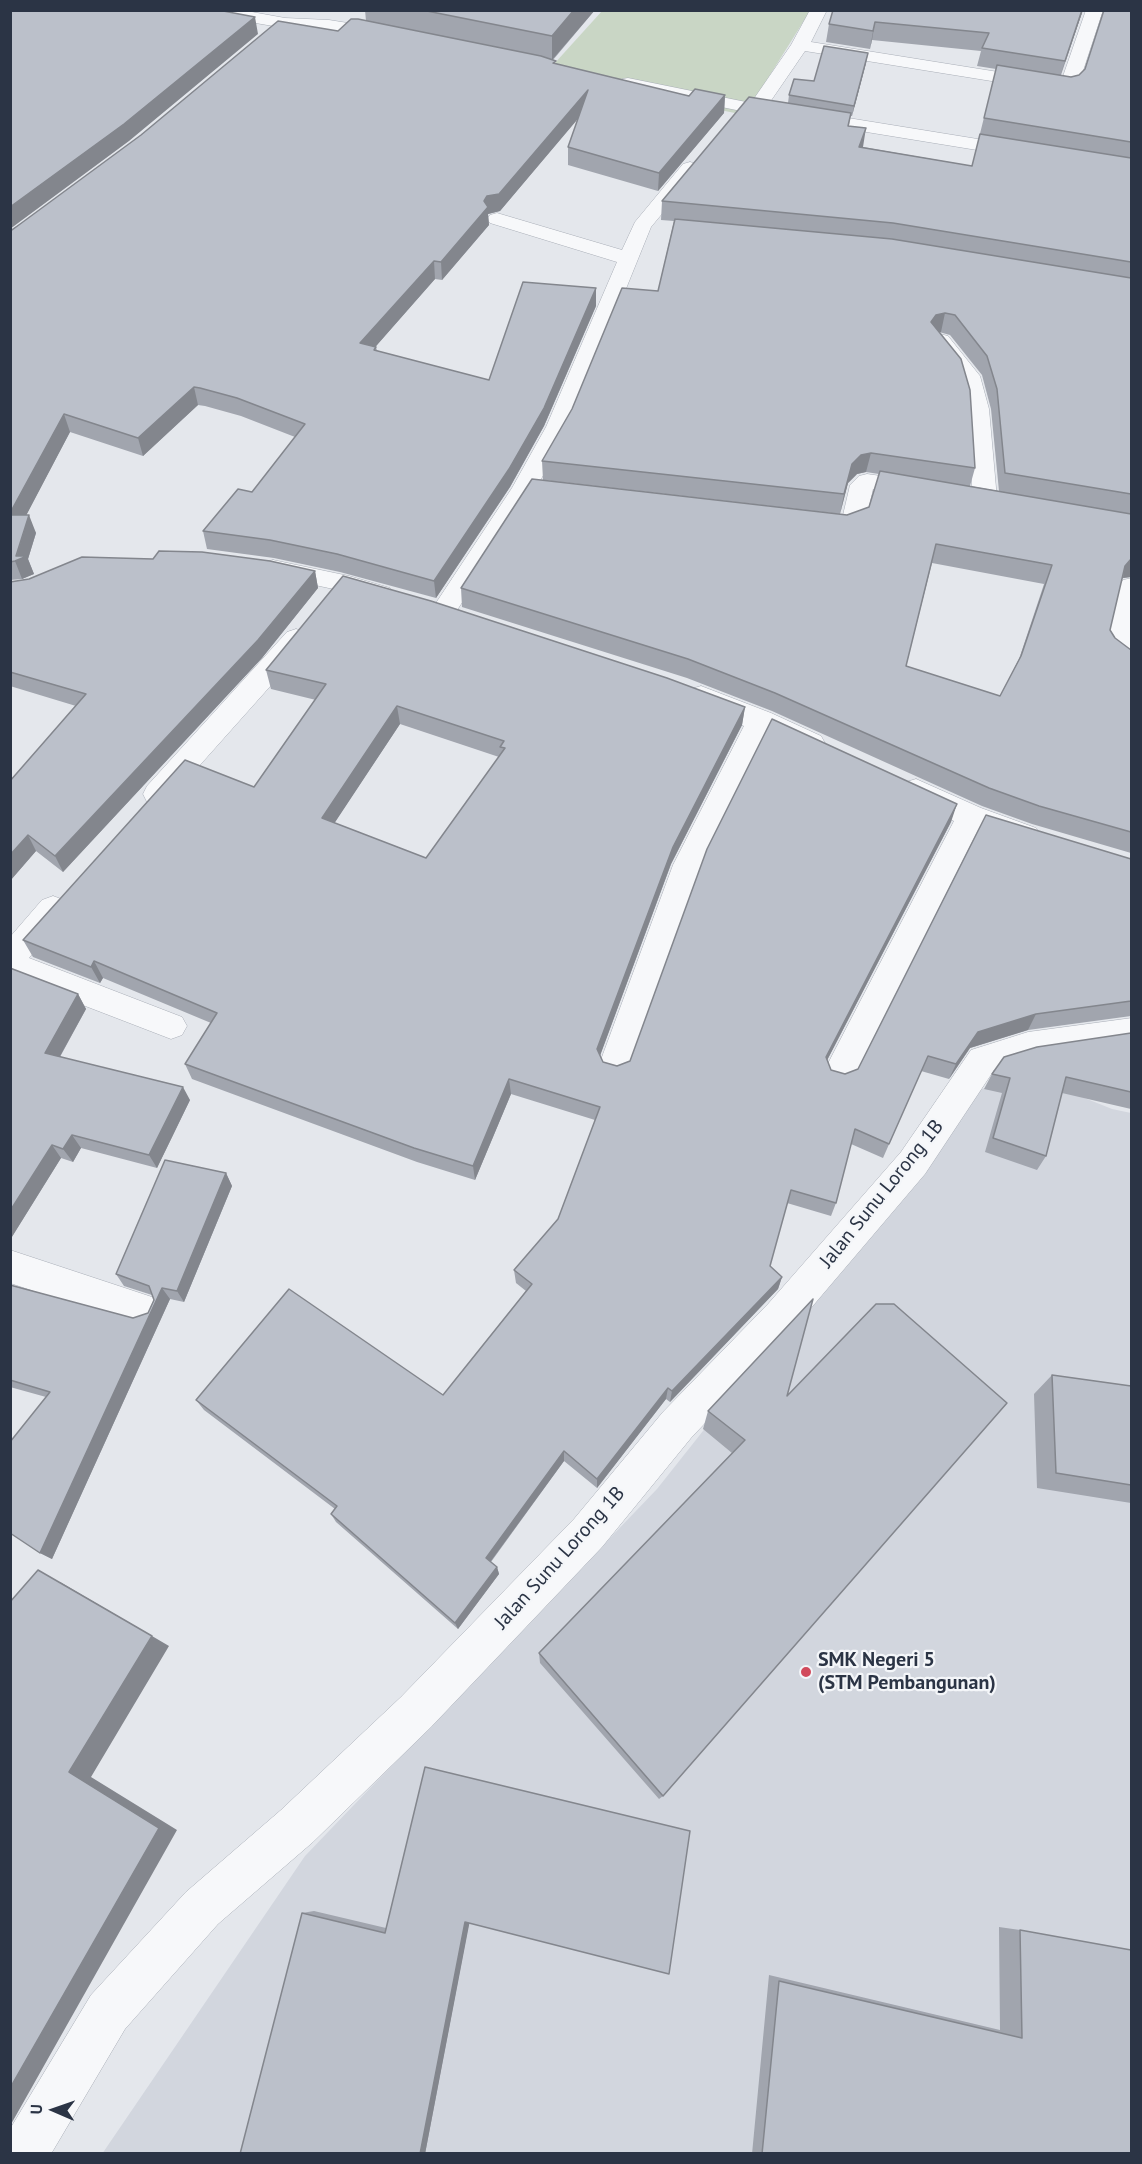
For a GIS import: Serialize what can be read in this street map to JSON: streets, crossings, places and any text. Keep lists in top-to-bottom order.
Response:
{
  "streets": {
    "street": ["Jalan Sunu Lorong 1B"]
  },
  "places": ["SMK Negeri 5 (STM Pembangunan)"],
  "north": "left"
}
